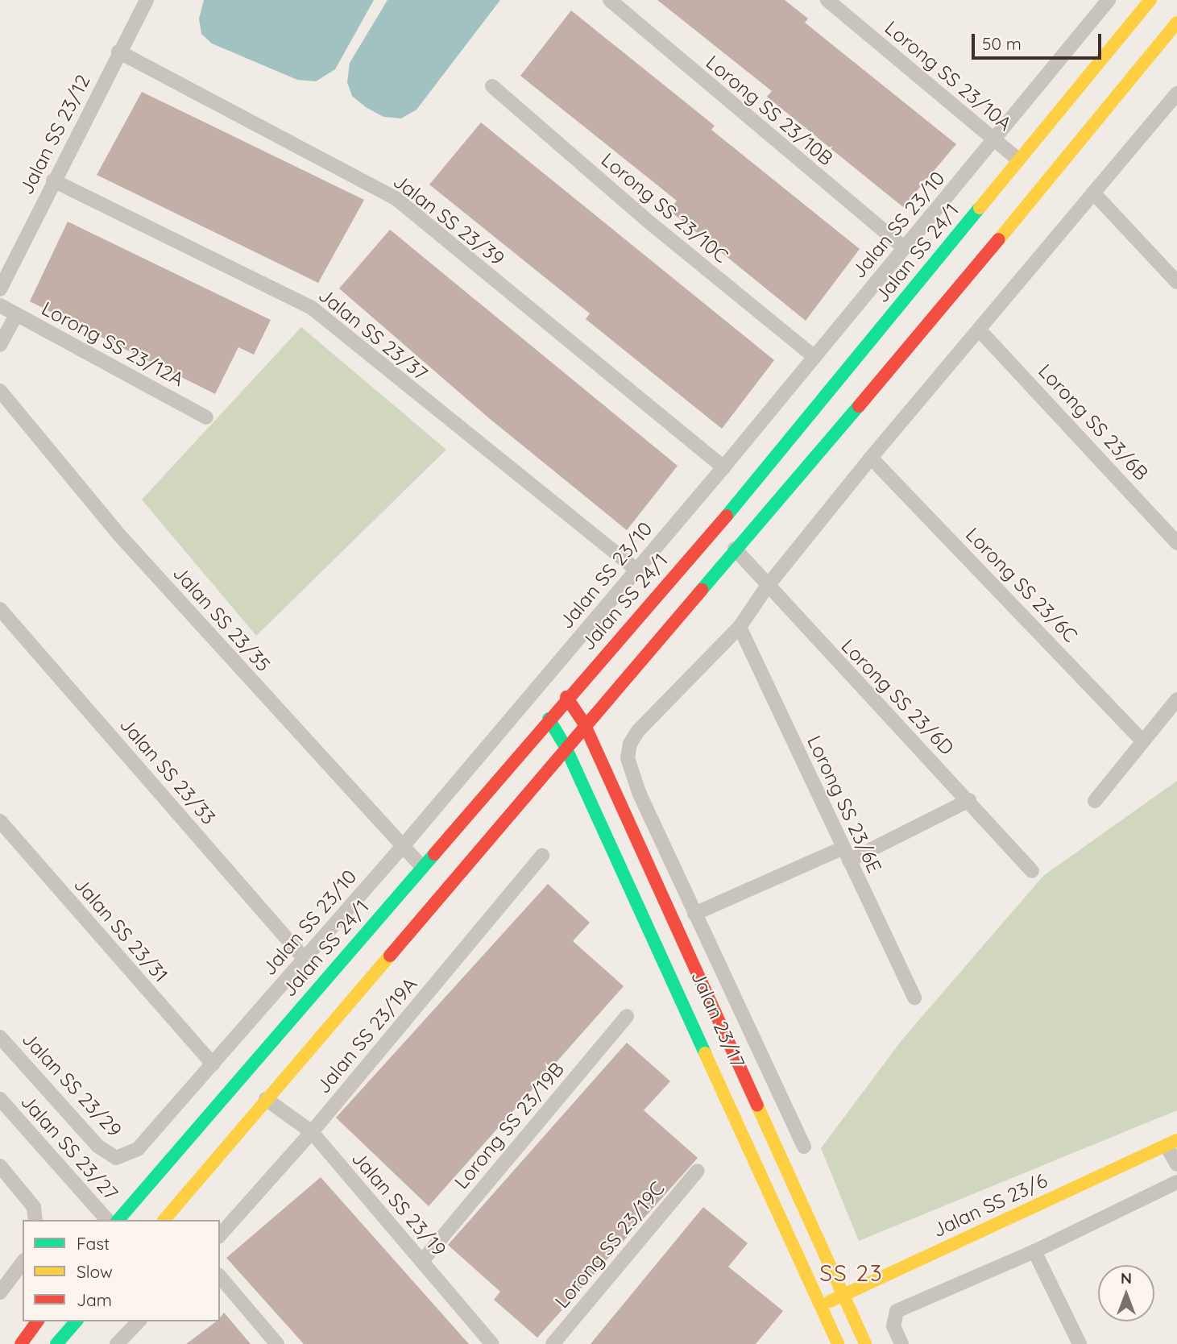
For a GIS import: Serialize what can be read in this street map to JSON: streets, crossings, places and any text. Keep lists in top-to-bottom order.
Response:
{
  "streets": {
    "main road": ["Jalan SS 24/1", "Jalan 23/17", "Jalan SS 23/6"],
    "street": [
      "Lorong SS 23/10A",
      "Lorong SS 23/10B",
      "Jalan SS 23/12",
      "Lorong SS 23/10C",
      "Jalan SS 23/39",
      "Jalan SS 23/10",
      "Jalan SS 23/37",
      "Lorong SS 23/12A",
      "Lorong SS 23/6B",
      "Lorong SS 23/6C",
      "Jalan SS 23/35",
      "Lorong SS 23/6D",
      "Jalan SS 23/33",
      "Lorong SS 23/6E",
      "Jalan SS 23/31",
      "Jalan SS 23/19A",
      "Jalan SS 23/29",
      "Lorong SS 23/19B",
      "Jalan SS 23/27",
      "Jalan SS 23/19",
      "Lorong SS 23/19C"
    ]
  },
  "crossings": [
    ["Lorong SS 23/10A", "Jalan SS 23/10"],
    ["Lorong SS 23/10A", "Jalan SS 24/1"],
    ["Lorong SS 23/10B", "Jalan SS 23/10"],
    ["Jalan SS 23/12", "Jalan SS 23/39"],
    ["Jalan SS 23/12", "Jalan SS 23/37"],
    ["Lorong SS 23/10C", "Jalan SS 23/10"],
    ["Jalan SS 23/39", "Jalan SS 23/10"],
    ["Jalan SS 23/10", "Jalan SS 23/37"],
    ["Jalan SS 23/10", "Jalan SS 23/35"],
    ["Jalan SS 23/10", "Jalan SS 23/33"],
    ["Jalan SS 23/10", "Jalan SS 23/31"],
    ["Jalan SS 23/10", "Jalan SS 23/29"],
    ["Jalan SS 24/1", "Jalan SS 23/35"],
    ["Jalan SS 24/1", "Jalan 23/17"],
    ["Jalan 23/17", "Jalan SS 23/6"],
    ["Jalan SS 23/19A", "Jalan SS 23/19"],
    ["Lorong SS 23/19B", "Jalan SS 23/19"]
  ],
  "districts": ["SS 23"],
  "legend": ["Fast", "Slow", "Jam"],
  "scale_bar": "50 m",
  "north": "top"
}
